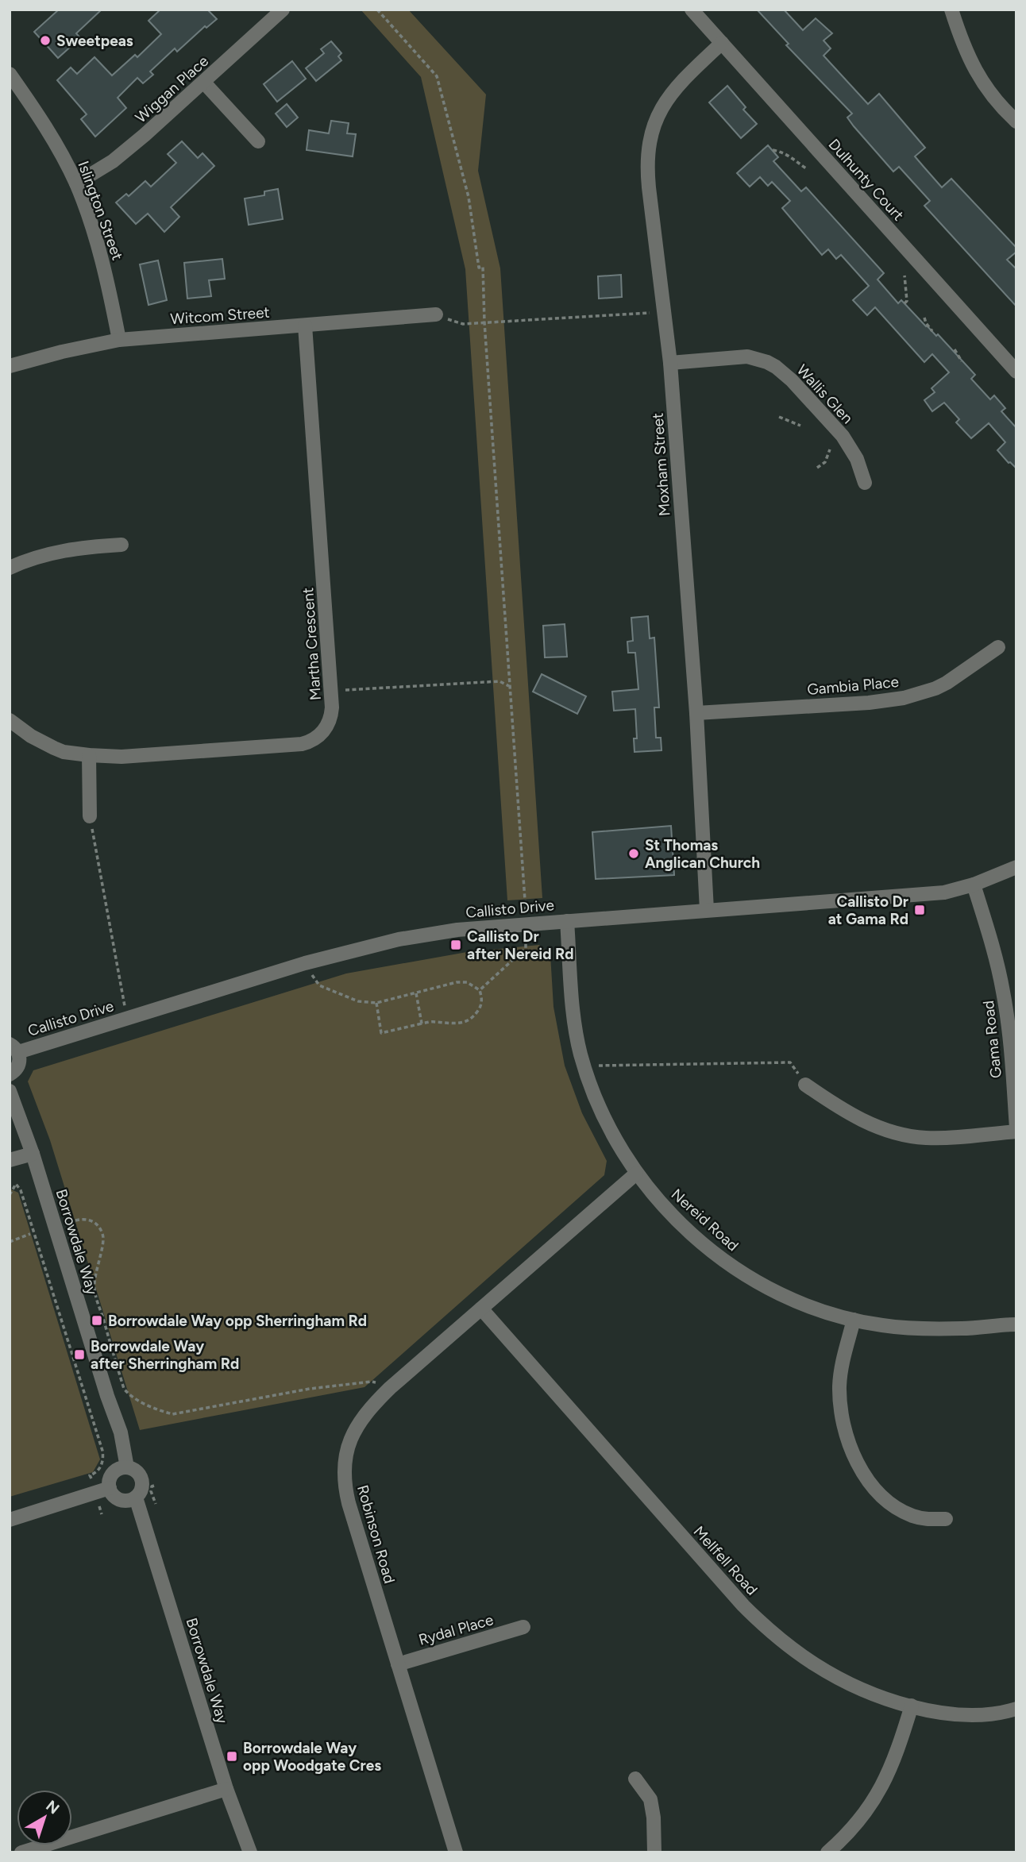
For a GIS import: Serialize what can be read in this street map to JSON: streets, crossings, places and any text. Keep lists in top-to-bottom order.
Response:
{
  "streets": {
    "street": [
      "Wiggan Place",
      "Dulhunty Court",
      "Islington Street",
      "Witcom Street",
      "Wallis Glen",
      "Moxham Street",
      "Martha Crescent",
      "Gambia Place",
      "Callisto Drive",
      "Gama Road",
      "Nereid Road",
      "Borrowdale Way",
      "Robinson Road",
      "Mellfell Road",
      "Rydal Place"
    ]
  },
  "crossings": [
    ["Wiggan Place", "Islington Street"],
    ["Dulhunty Court", "Moxham Street"],
    ["Islington Street", "Witcom Street"],
    ["Witcom Street", "Martha Crescent"],
    ["Wallis Glen", "Moxham Street"],
    ["Moxham Street", "Gambia Place"],
    ["Moxham Street", "Callisto Drive"],
    ["Callisto Drive", "Gama Road"],
    ["Callisto Drive", "Nereid Road"],
    ["Nereid Road", "Robinson Road"],
    ["Robinson Road", "Mellfell Road"],
    ["Robinson Road", "Rydal Place"]
  ],
  "places": {
    "other": ["Sweetpeas", "St Thomas Anglican Church"],
    "transit": [
      "Callisto Dr at Gama Rd",
      "Callisto Dr after Nereid Rd",
      "Borrowdale Way opp Sherringham Rd",
      "Borrowdale Way after Sherringham Rd",
      "Borrowdale Way opp Woodgate Cres"
    ]
  },
  "north": "top right"
}
